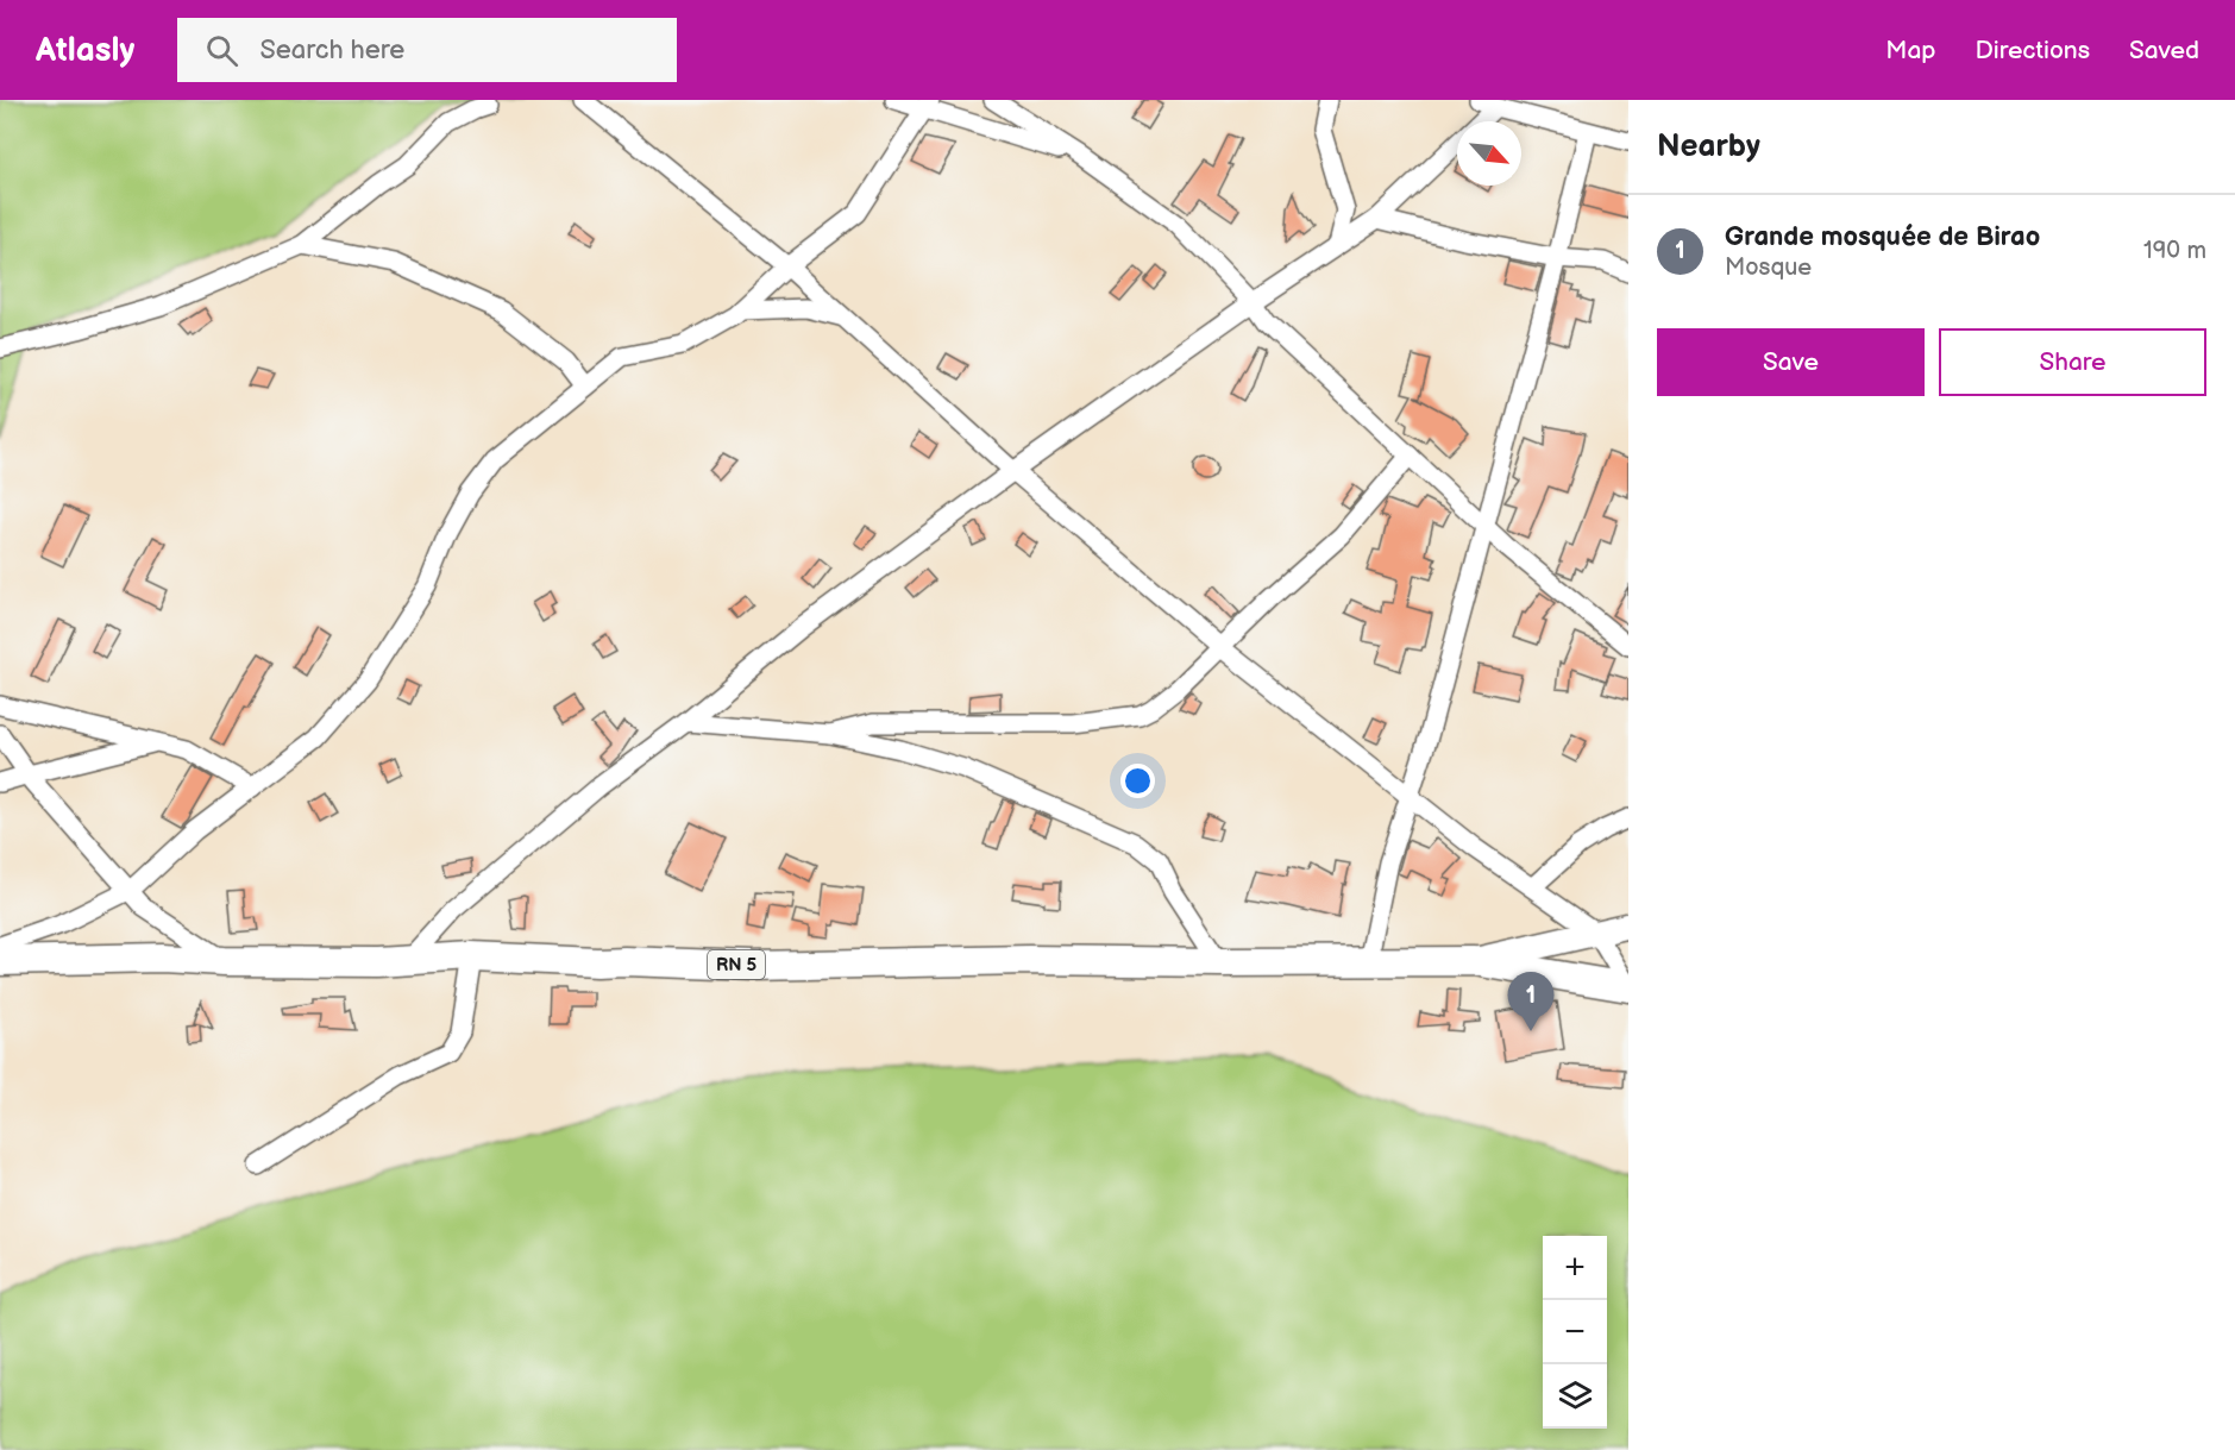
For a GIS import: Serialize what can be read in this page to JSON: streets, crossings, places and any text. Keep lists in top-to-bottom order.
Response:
{
  "streets": {
    "main road": ["RN 5"]
  },
  "north": "bottom right",
  "page": {
    "header": "Atlasly",
    "search": "Search here",
    "nav": ["Map", "Directions", "Saved"],
    "heading": "Nearby",
    "list": [
      {
        "mark": "1",
        "name": "Grande mosquée de Birao",
        "note": "Mosque",
        "value": "190 m"
      }
    ],
    "buttons": ["Save", "Share"],
    "pins": "1",
    "map_buttons": ["+", "−"]
  }
}
